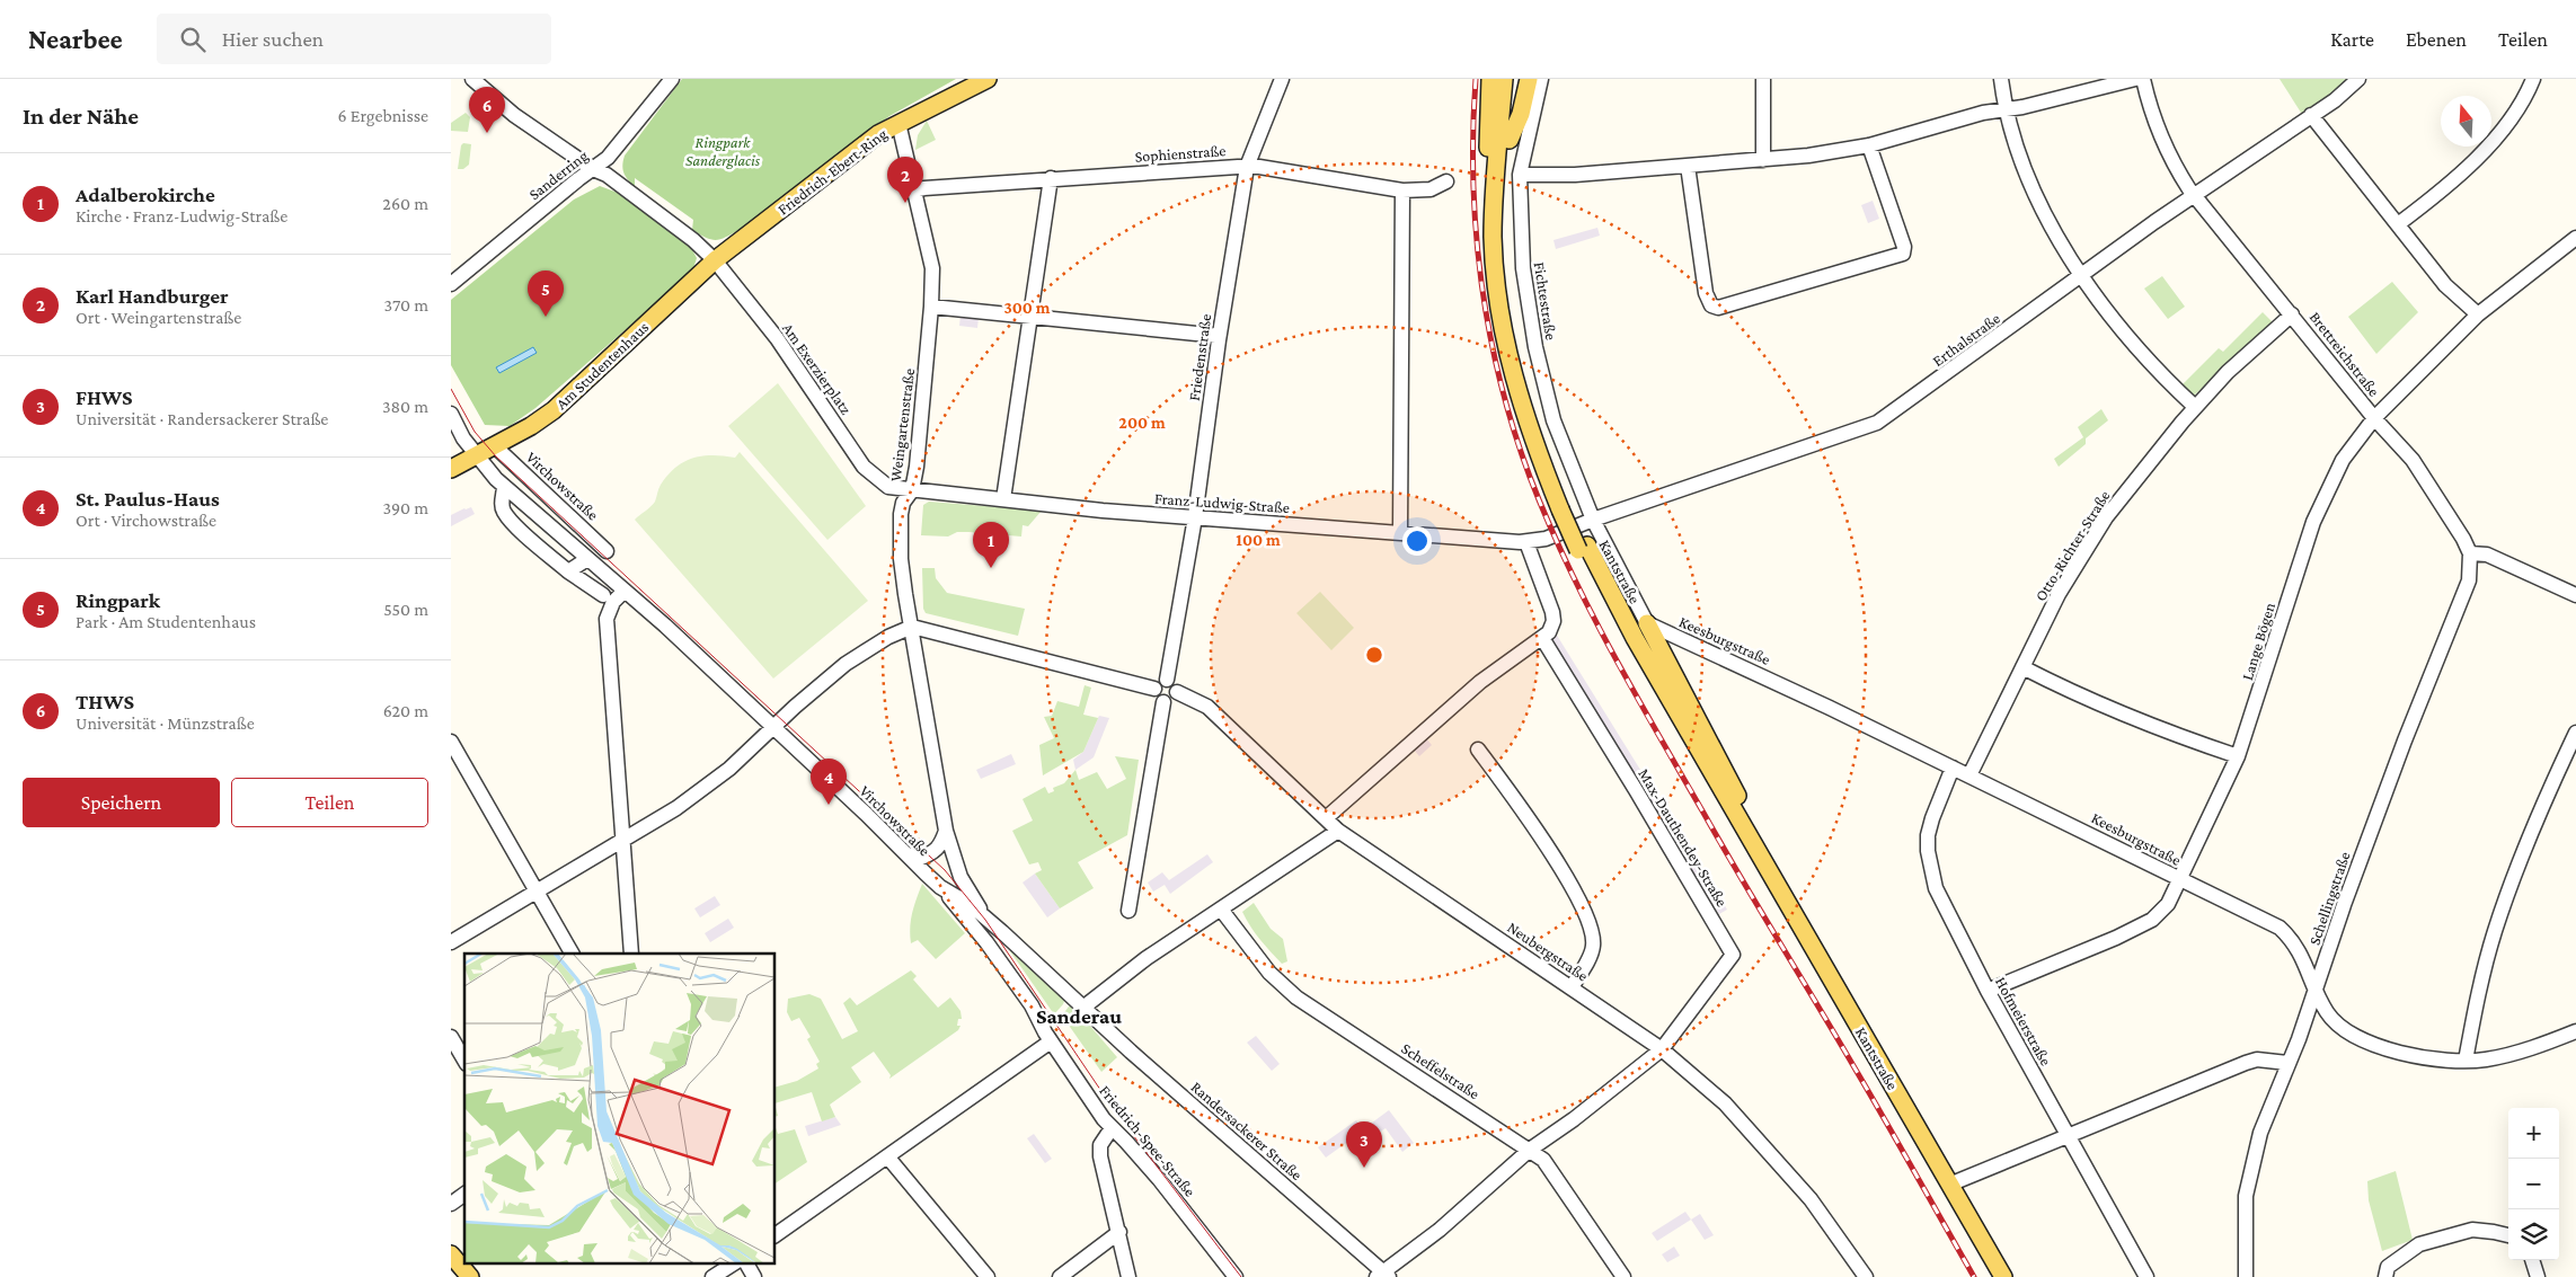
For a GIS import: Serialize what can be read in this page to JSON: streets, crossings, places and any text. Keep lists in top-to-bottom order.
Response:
{
  "streets": {
    "main road": ["Friedrich-Ebert-Ring", "Am Studentenhaus", "Kantstraße"],
    "street": [
      "Sophienstraße",
      "Sanderring",
      "Fichtestraße",
      "Erthalstraße",
      "Brettreichstraße",
      "Friedenstraße",
      "Am Exerzierplatz",
      "Weingartenstraße",
      "Virchowstraße",
      "Franz-Ludwig-Straße",
      "Otto-Richter-Straße",
      "Keesburgstraße",
      "Lange Bögen",
      "Max-Dauthendey-Straße",
      "Schellingstraße",
      "Neubergstraße",
      "Hofmeierstraße",
      "Scheffelstraße",
      "Randersackerer Straße",
      "Friedrich-Spee-Straße"
    ]
  },
  "crossings": [
    ["Sophienstraße", "Friedenstraße"],
    ["Sophienstraße", "Weingartenstraße"],
    ["Friedrich-Ebert-Ring", "Am Studentenhaus"],
    ["Friedrich-Ebert-Ring", "Am Exerzierplatz"],
    ["Friedrich-Ebert-Ring", "Weingartenstraße"],
    ["Sanderring", "Am Exerzierplatz"],
    ["Fichtestraße", "Erthalstraße"],
    ["Fichtestraße", "Kantstraße"],
    ["Erthalstraße", "Brettreichstraße"],
    ["Erthalstraße", "Franz-Ludwig-Straße"],
    ["Erthalstraße", "Kantstraße"],
    ["Brettreichstraße", "Otto-Richter-Straße"],
    ["Brettreichstraße", "Lange Bögen"],
    ["Brettreichstraße", "Schellingstraße"],
    ["Friedenstraße", "Franz-Ludwig-Straße"],
    ["Friedenstraße", "Neubergstraße"],
    ["Am Studentenhaus", "Am Exerzierplatz"],
    ["Am Studentenhaus", "Virchowstraße"],
    ["Am Exerzierplatz", "Franz-Ludwig-Straße"],
    ["Weingartenstraße", "Virchowstraße"],
    ["Weingartenstraße", "Franz-Ludwig-Straße"],
    ["Virchowstraße", "Randersackerer Straße"],
    ["Virchowstraße", "Friedrich-Spee-Straße"],
    ["Otto-Richter-Straße", "Keesburgstraße"],
    ["Kantstraße", "Keesburgstraße"],
    ["Keesburgstraße", "Lange Bögen"],
    ["Keesburgstraße", "Schellingstraße"],
    ["Keesburgstraße", "Hofmeierstraße"],
    ["Lange Bögen", "Hofmeierstraße"],
    ["Max-Dauthendey-Straße", "Neubergstraße"]
  ],
  "districts": ["Sanderau"],
  "parks": ["Ringpark Sanderglacis"],
  "north": "top",
  "page": {
    "header": "Nearbee",
    "search": "Hier suchen",
    "nav": ["Karte", "Ebenen", "Teilen"],
    "heading": ["In der Nähe", "6 Ergebnisse"],
    "pins": [
      "6",
      "2",
      "5",
      "1",
      "4",
      "3"
    ],
    "list": [
      {
        "mark": "1",
        "name": "Adalberokirche",
        "note": "Kirche · Franz-Ludwig-Straße",
        "value": "260 m"
      },
      {
        "mark": "2",
        "name": "Karl Handburger",
        "note": "Ort · Weingartenstraße",
        "value": "370 m"
      },
      {
        "mark": "3",
        "name": "FHWS",
        "note": "Universität · Randersackerer Straße",
        "value": "380 m"
      },
      {
        "mark": "4",
        "name": "St. Paulus-Haus",
        "note": "Ort · Virchowstraße",
        "value": "390 m"
      },
      {
        "mark": "5",
        "name": "Ringpark",
        "note": "Park · Am Studentenhaus",
        "value": "550 m"
      },
      {
        "mark": "6",
        "name": "THWS",
        "note": "Universität · Münzstraße",
        "value": "620 m"
      }
    ],
    "buttons": ["Speichern", "Teilen"],
    "map_buttons": ["+", "−"]
  },
  "rings": ["300 m", "200 m", "100 m"]
}
